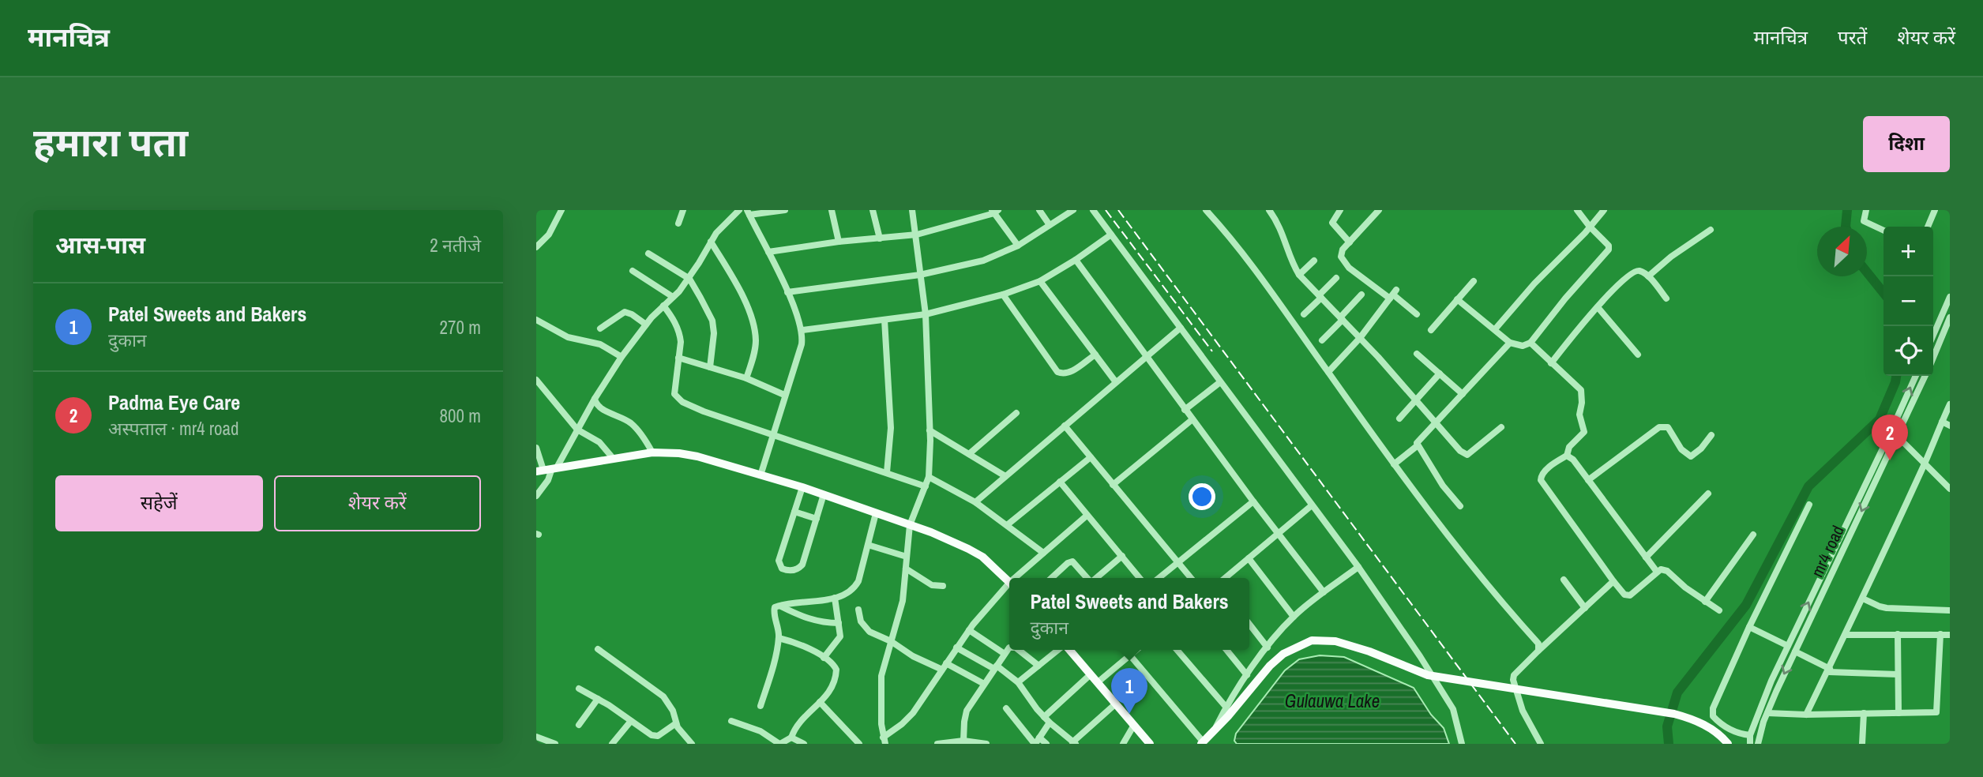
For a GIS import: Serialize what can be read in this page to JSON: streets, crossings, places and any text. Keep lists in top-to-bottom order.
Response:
{
  "streets": {
    "street": ["mr4 road"]
  },
  "water": ["Gulauwa Lake"],
  "north": "top right",
  "page": {
    "header": "मानचित्र",
    "nav": ["मानचित्र", "परतें", "शेयर करें"],
    "title": "हमारा पता",
    "buttons": [
      "दिशा",
      ["सहेजें", "शेयर करें"]
    ],
    "heading": ["आस-पास", "2 नतीजे"],
    "map_buttons": ["+", "−"],
    "list": [
      {
        "mark": "1",
        "name": "Patel Sweets and Bakers",
        "note": "दुकान",
        "value": "270 m"
      },
      {
        "mark": "2",
        "name": "Padma Eye Care",
        "note": "अस्पताल · mr4 road",
        "value": "800 m"
      }
    ],
    "pins": ["2", "1"],
    "popup": ["Patel Sweets and Bakers", "दुकान"]
  }
}
